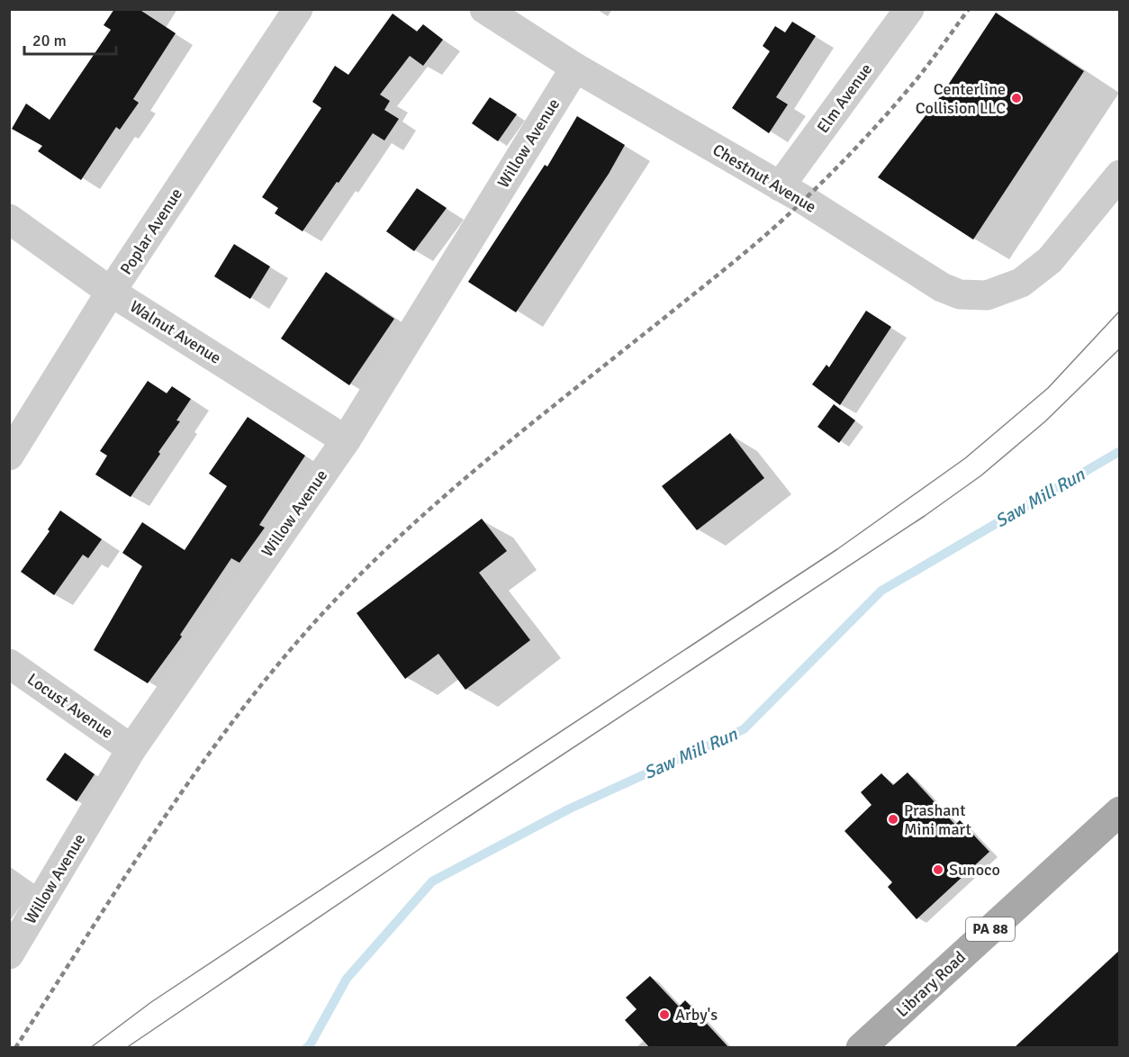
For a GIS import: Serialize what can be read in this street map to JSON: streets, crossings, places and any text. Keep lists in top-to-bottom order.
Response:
{
  "streets": {
    "main road": ["PA 88", "Library Road"],
    "street": [
      "Elm Avenue",
      "Willow Avenue",
      "Chestnut Avenue",
      "Poplar Avenue",
      "Walnut Avenue",
      "Locust Avenue"
    ]
  },
  "crossings": [
    ["Elm Avenue", "Chestnut Avenue"],
    ["Willow Avenue", "Chestnut Avenue"],
    ["Willow Avenue", "Walnut Avenue"],
    ["Willow Avenue", "Locust Avenue"],
    ["Poplar Avenue", "Walnut Avenue"]
  ],
  "water": ["Saw Mill Run"],
  "places": [
    "Centerline Collision LLC",
    "Prashant Mini mart",
    "Sunoco",
    "Arby's"
  ],
  "scale_bar": "20 m"
}
